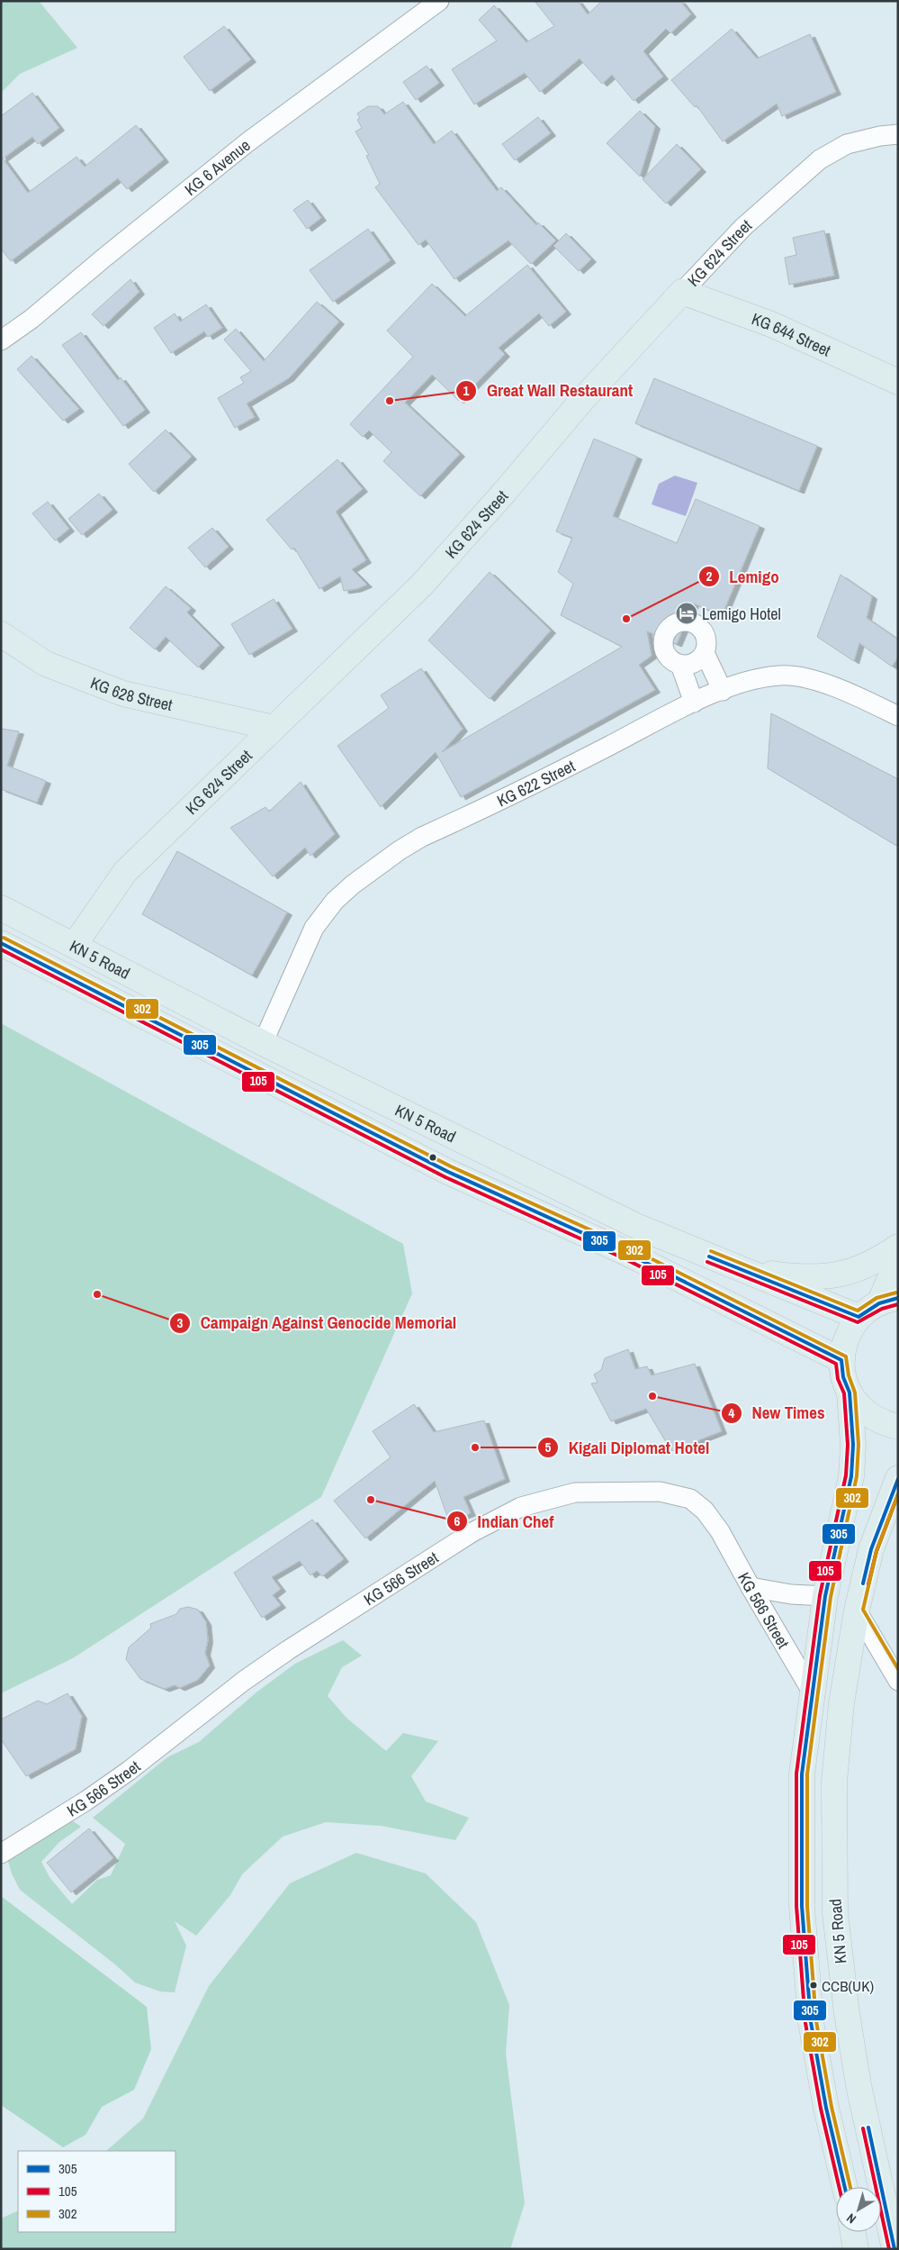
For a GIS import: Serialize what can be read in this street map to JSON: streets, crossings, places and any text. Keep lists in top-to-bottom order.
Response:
{
  "streets": {
    "main road": [
      "KG 624 Street",
      "KG 644 Street",
      "KG 628 Street",
      "KN 5 Road"
    ],
    "street": ["KG 6 Avenue", "KG 622 Street", "KG 566 Street"]
  },
  "crossings": [
    ["KG 624 Street", "KG 644 Street"],
    ["KG 624 Street", "KG 628 Street"],
    ["KG 624 Street", "KN 5 Road"],
    ["KG 622 Street", "KN 5 Road"]
  ],
  "places": {
    "other": [
      "Great Wall Restaurant",
      "Lemigo",
      "Campaign Against Genocide Memorial",
      "New Times",
      "Kigali Diplomat Hotel",
      "Indian Chef",
      "CCB(UK)"
    ],
    "hotel": ["Lemigo Hotel"]
  },
  "lines": ["transit line 302", "transit line 305", "transit line 105"],
  "legend": ["305", "105", "302"],
  "north": "bottom left"
}
